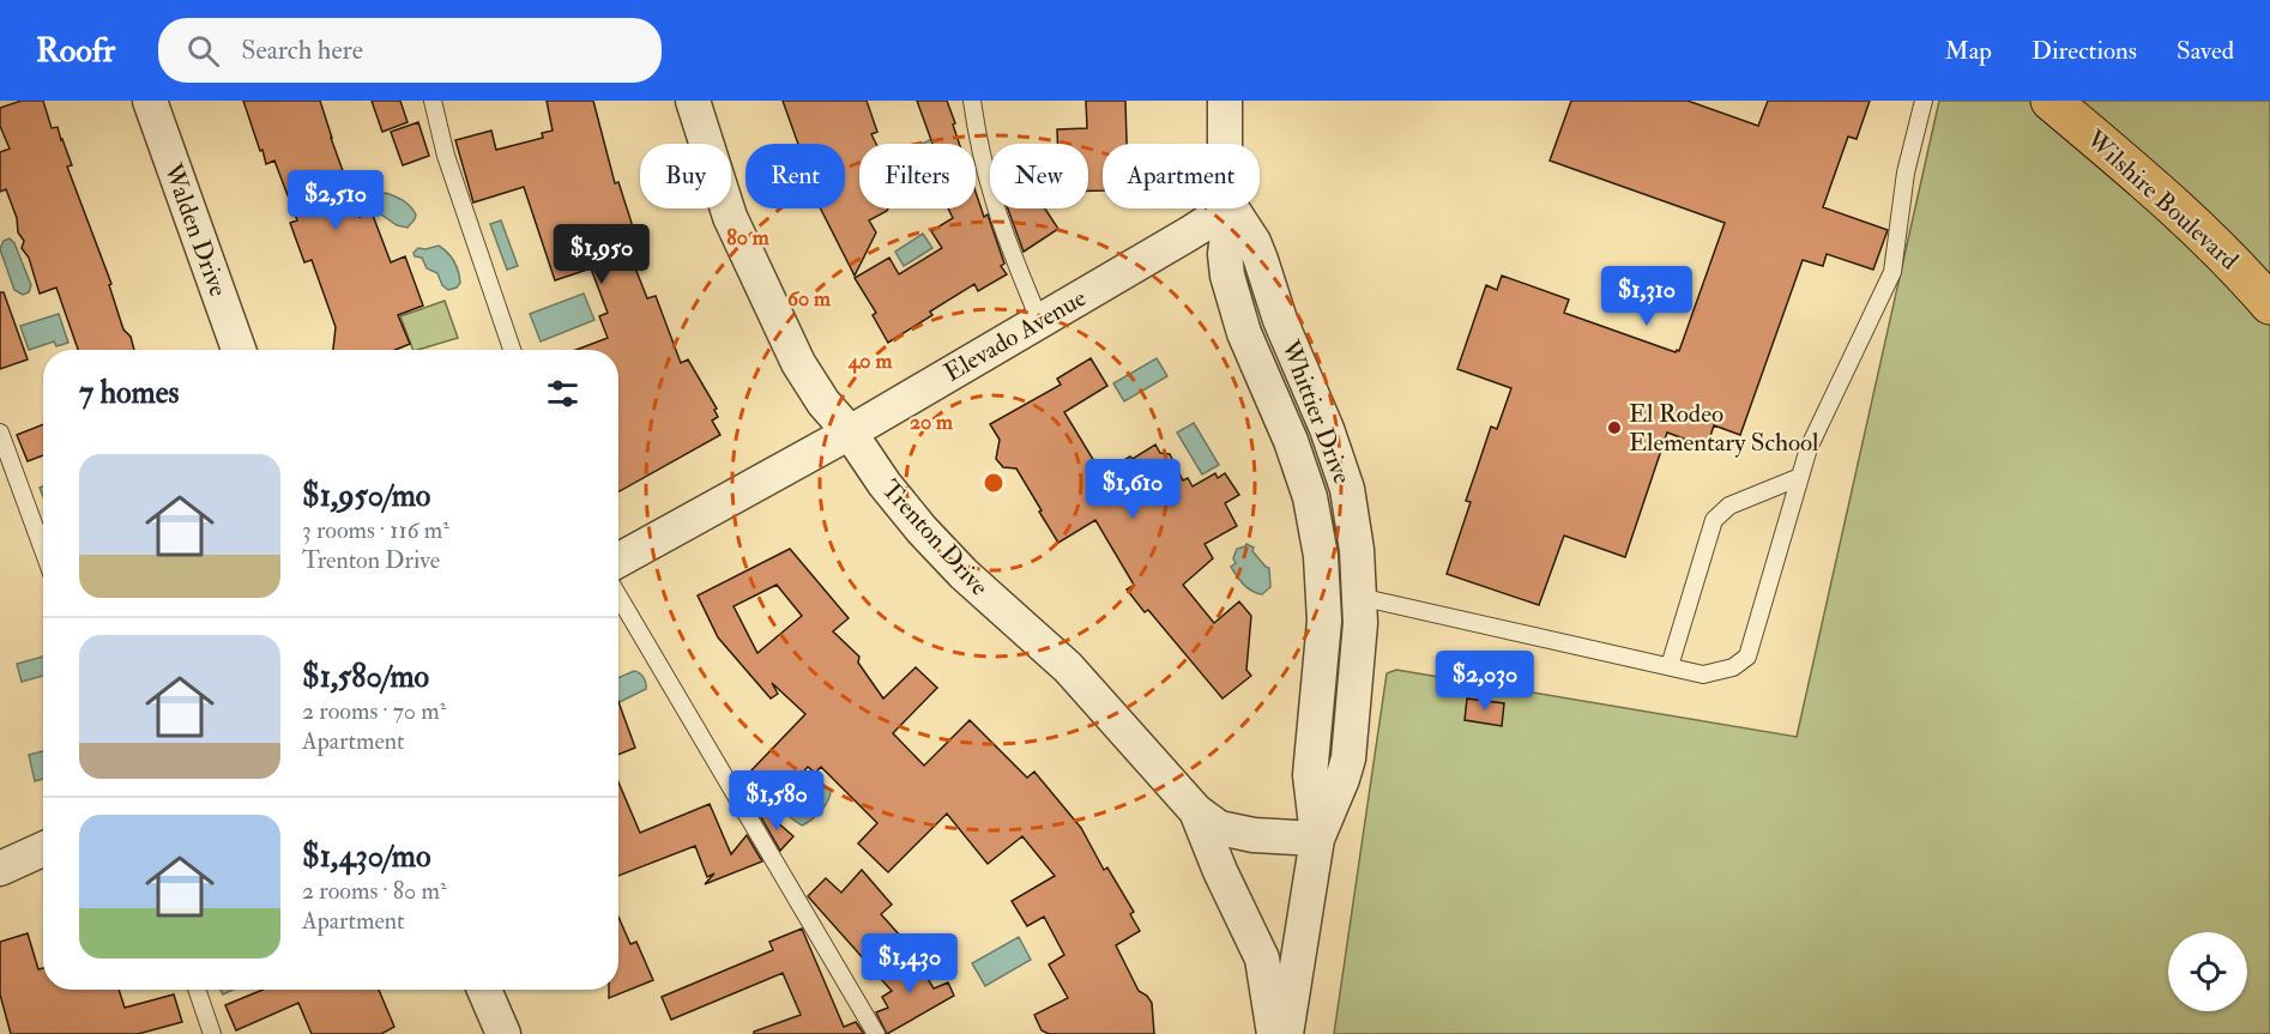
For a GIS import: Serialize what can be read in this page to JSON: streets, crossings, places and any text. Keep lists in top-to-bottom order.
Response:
{
  "streets": {
    "main road": ["Wilshire Boulevard"],
    "street": [
      "Walden Drive",
      "Elevado Avenue",
      "Whittier Drive",
      "Trenton Drive"
    ]
  },
  "crossings": [
    ["Elevado Avenue", "Trenton Drive"],
    ["Whittier Drive", "Trenton Drive"]
  ],
  "places": ["El Rodeo Elementary School"],
  "page": {
    "header": "Roofr",
    "search": "Search here",
    "nav": ["Map", "Directions", "Saved"],
    "chip": [
      "Buy",
      "Rent",
      "Filters",
      "New",
      "Apartment"
    ],
    "price": [
      "$2,510",
      "$1,950",
      "$1,310",
      "$1,610",
      "$2,030",
      "$1,580",
      "$1,430"
    ],
    "heading": "7 homes",
    "list": [
      {
        "name": "$1,950/mo",
        "note": "3 rooms · 116 m² · Trenton Drive"
      },
      {
        "name": "$1,580/mo",
        "note": "2 rooms · 70 m² · Apartment"
      },
      {
        "name": "$1,430/mo",
        "note": "2 rooms · 80 m² · Apartment"
      }
    ]
  },
  "rings": [
    "80 m",
    "60 m",
    "40 m",
    "20 m"
  ]
}
